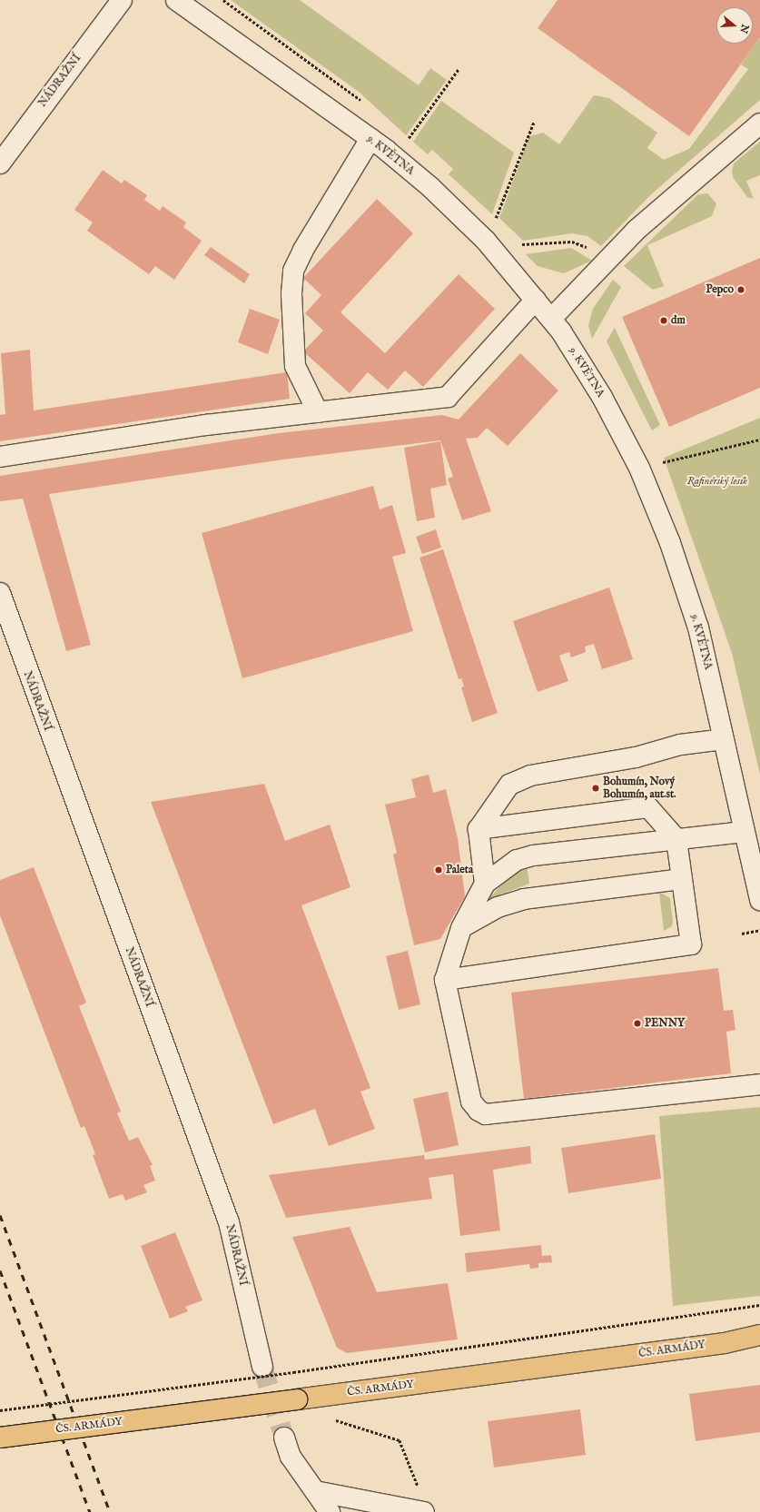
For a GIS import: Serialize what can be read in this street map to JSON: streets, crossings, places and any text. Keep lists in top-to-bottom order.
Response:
{
  "streets": {
    "main road": ["ČS. ARMÁDY"],
    "street": ["NÁDRAŽNÍ", "9. KVĚTNA"]
  },
  "parks": ["Rafinérský lesík"],
  "places": [
    "Pepco",
    "dm",
    "Bohumín, Nový Bohumín, aut.st.",
    "Paleta",
    "PENNY"
  ],
  "north": "right"
}
